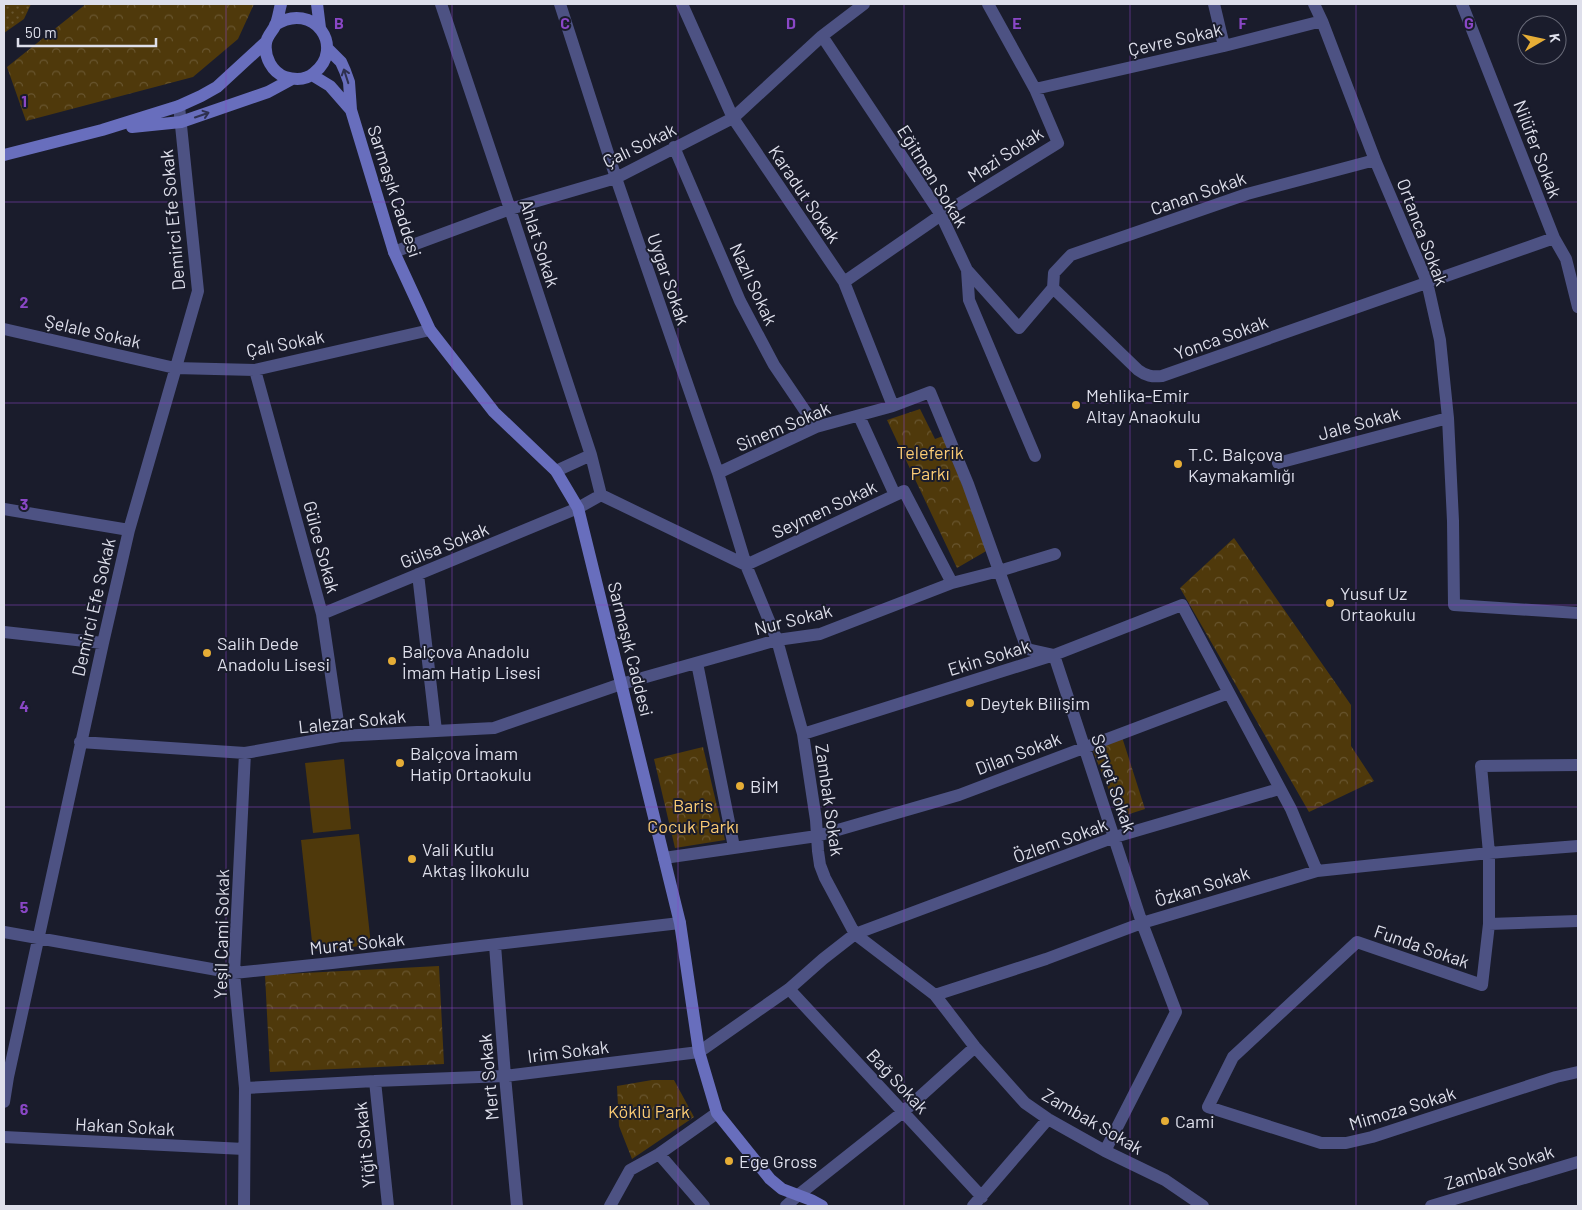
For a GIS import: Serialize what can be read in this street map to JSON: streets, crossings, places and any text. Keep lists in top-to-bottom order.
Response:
{
  "streets": {
    "main road": ["Sarmaşık Caddesi"],
    "street": [
      "Çevre Sokak",
      "Çalı Sokak",
      "Nilüfer Sokak",
      "Mazi Sokak",
      "Eğitmen Sokak",
      "Canan Sokak",
      "Karadut Sokak",
      "Demirci Efe Sokak",
      "Ortanca Sokak",
      "Ahlat Sokak",
      "Uygar Sokak",
      "Nazlı Sokak",
      "Şelale Sokak",
      "Yonca Sokak",
      "Jale Sokak",
      "Sinem Sokak",
      "Seymen Sokak",
      "Gülsa Sokak",
      "Gülce Sokak",
      "Nur Sokak",
      "Ekin Sokak",
      "Lalezar Sokak",
      "Dilan Sokak",
      "Servet Sokak",
      "Zambak Sokak",
      "Özlem Sokak",
      "Özkan Sokak",
      "Yeşil Cami Sokak",
      "Murat Sokak",
      "Funda Sokak",
      "Irim Sokak",
      "Mert Sokak",
      "Bağ Sokak",
      "Mimoza Sokak",
      "Hakan Sokak",
      "Yiğit Sokak"
    ]
  },
  "crossings": [
    ["Çevre Sokak", "Mazi Sokak"],
    ["Çevre Sokak", "Ortanca Sokak"],
    ["Çalı Sokak", "Eğitmen Sokak"],
    ["Çalı Sokak", "Sarmaşık Caddesi"],
    ["Çalı Sokak", "Karadut Sokak"],
    ["Çalı Sokak", "Demirci Efe Sokak"],
    ["Çalı Sokak", "Ahlat Sokak"],
    ["Çalı Sokak", "Uygar Sokak"],
    ["Çalı Sokak", "Nazlı Sokak"],
    ["Çalı Sokak", "Şelale Sokak"],
    ["Çalı Sokak", "Gülce Sokak"],
    ["Nilüfer Sokak", "Yonca Sokak"],
    ["Mazi Sokak", "Eğitmen Sokak"],
    ["Mazi Sokak", "Karadut Sokak"],
    ["Eğitmen Sokak", "Canan Sokak"],
    ["Sarmaşık Caddesi", "Gülsa Sokak"],
    ["Sarmaşık Caddesi", "Nur Sokak"],
    ["Sarmaşık Caddesi", "Lalezar Sokak"],
    ["Sarmaşık Caddesi", "Murat Sokak"],
    ["Sarmaşık Caddesi", "Irim Sokak"],
    ["Canan Sokak", "Ortanca Sokak"],
    ["Canan Sokak", "Yonca Sokak"],
    ["Karadut Sokak", "Sinem Sokak"],
    ["Demirci Efe Sokak", "Şelale Sokak"],
    ["Demirci Efe Sokak", "Lalezar Sokak"],
    ["Demirci Efe Sokak", "Murat Sokak"],
    ["Ortanca Sokak", "Yonca Sokak"],
    ["Ortanca Sokak", "Jale Sokak"],
    ["Ahlat Sokak", "Gülsa Sokak"],
    ["Uygar Sokak", "Sinem Sokak"],
    ["Uygar Sokak", "Seymen Sokak"],
    ["Uygar Sokak", "Zambak Sokak"],
    ["Nazlı Sokak", "Sinem Sokak"],
    ["Seymen Sokak", "Nur Sokak"],
    ["Seymen Sokak", "Zambak Sokak"],
    ["Gülsa Sokak", "Gülce Sokak"],
    ["Gülce Sokak", "Lalezar Sokak"],
    ["Nur Sokak", "Lalezar Sokak"],
    ["Nur Sokak", "Zambak Sokak"],
    ["Ekin Sokak", "Dilan Sokak"],
    ["Ekin Sokak", "Servet Sokak"],
    ["Ekin Sokak", "Zambak Sokak"],
    ["Lalezar Sokak", "Yeşil Cami Sokak"],
    ["Dilan Sokak", "Servet Sokak"],
    ["Dilan Sokak", "Zambak Sokak"],
    ["Servet Sokak", "Zambak Sokak"],
    ["Servet Sokak", "Özlem Sokak"],
    ["Servet Sokak", "Özkan Sokak"],
    ["Zambak Sokak", "Özlem Sokak"],
    ["Zambak Sokak", "Özkan Sokak"],
    ["Zambak Sokak", "Irim Sokak"],
    ["Özlem Sokak", "Irim Sokak"],
    ["Özkan Sokak", "Funda Sokak"],
    ["Yeşil Cami Sokak", "Murat Sokak"],
    ["Yeşil Cami Sokak", "Irim Sokak"],
    ["Yeşil Cami Sokak", "Hakan Sokak"],
    ["Murat Sokak", "Mert Sokak"],
    ["Funda Sokak", "Mimoza Sokak"],
    ["Irim Sokak", "Mert Sokak"],
    ["Irim Sokak", "Bağ Sokak"],
    ["Irim Sokak", "Yiğit Sokak"]
  ],
  "parks": ["Teleferik Parkı", "Baris Cocuk Parkı", "Köklü Park"],
  "places": [
    "Mehlika-Emir Altay Anaokulu",
    "T.C. Balçova Kaymakamlığı",
    "Yusuf Uz Ortaokulu",
    "Salih Dede Anadolu Lisesi",
    "Balçova Anadolu İmam Hatip Lisesi",
    "Deytek Bilişim",
    "Balçova İmam Hatip Ortaokulu",
    "BİM",
    "Vali Kutlu Aktaş İlkokulu",
    "Cami",
    "Ege Gross"
  ],
  "scale_bar": "50 m",
  "north": "right",
  "grid": {
    "columns": [
      "B",
      "C",
      "D",
      "E",
      "F",
      "G"
    ],
    "rows": [
      "1",
      "2",
      "3",
      "4",
      "5",
      "6"
    ]
  }
}
